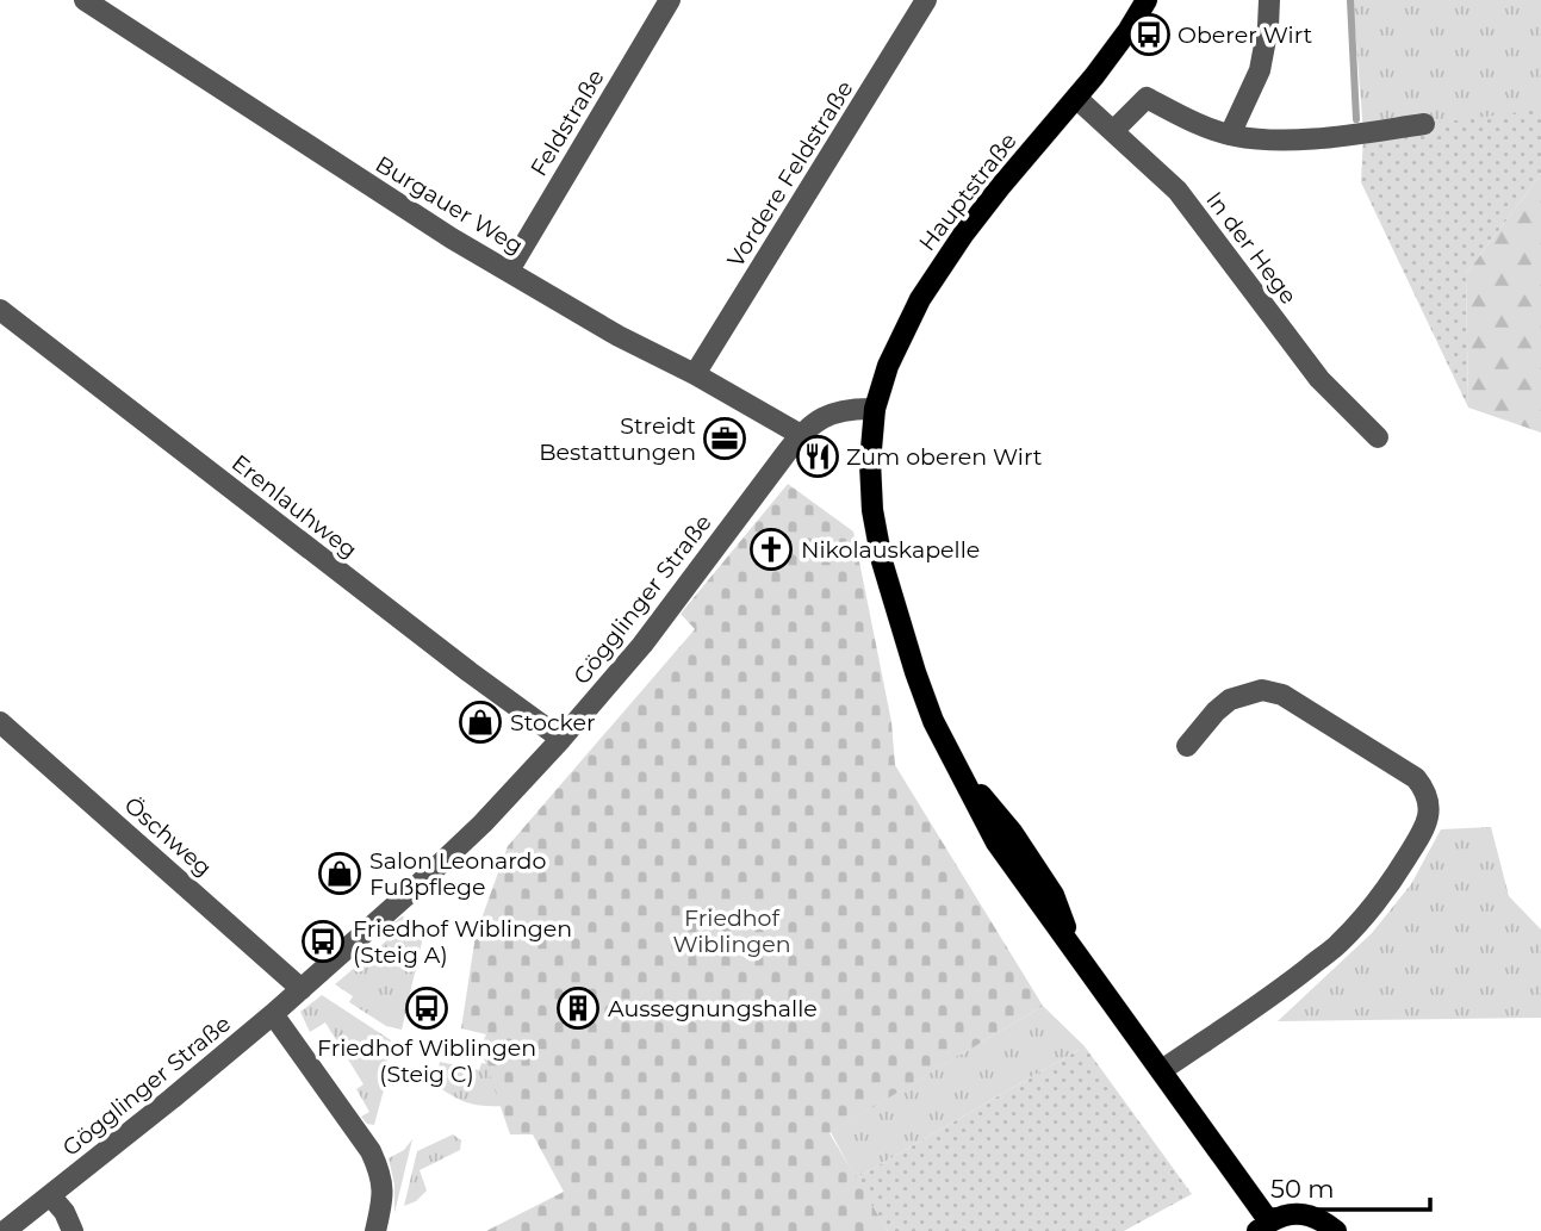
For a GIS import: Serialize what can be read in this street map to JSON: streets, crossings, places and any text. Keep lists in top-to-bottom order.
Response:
{
  "streets": {
    "main road": ["Hauptstraße"],
    "street": [
      "Feldstraße",
      "Vordere Feldstraße",
      "Burgauer Weg",
      "In der Hege",
      "Erenlauhweg",
      "Gögglinger Straße",
      "Öschweg"
    ]
  },
  "crossings": [
    ["Feldstraße", "Burgauer Weg"],
    ["Vordere Feldstraße", "Burgauer Weg"],
    ["Hauptstraße", "In der Hege"],
    ["Hauptstraße", "Gögglinger Straße"],
    ["Burgauer Weg", "Gögglinger Straße"],
    ["Erenlauhweg", "Gögglinger Straße"],
    ["Gögglinger Straße", "Öschweg"]
  ],
  "parks": ["Friedhof Wiblingen"],
  "places": {
    "bus stop": ["Oberer Wirt", "Friedhof Wiblingen (Steig A)", "Friedhof Wiblingen (Steig C)"],
    "office": ["Streidt Bestattungen"],
    "restaurant": ["Zum oberen Wirt"],
    "church": ["Nikolauskapelle"],
    "shop": ["Stocker", "Salon Leonardo Fußpflege"],
    "building": ["Aussegnungshalle"]
  },
  "scale_bar": "50 m"
}
